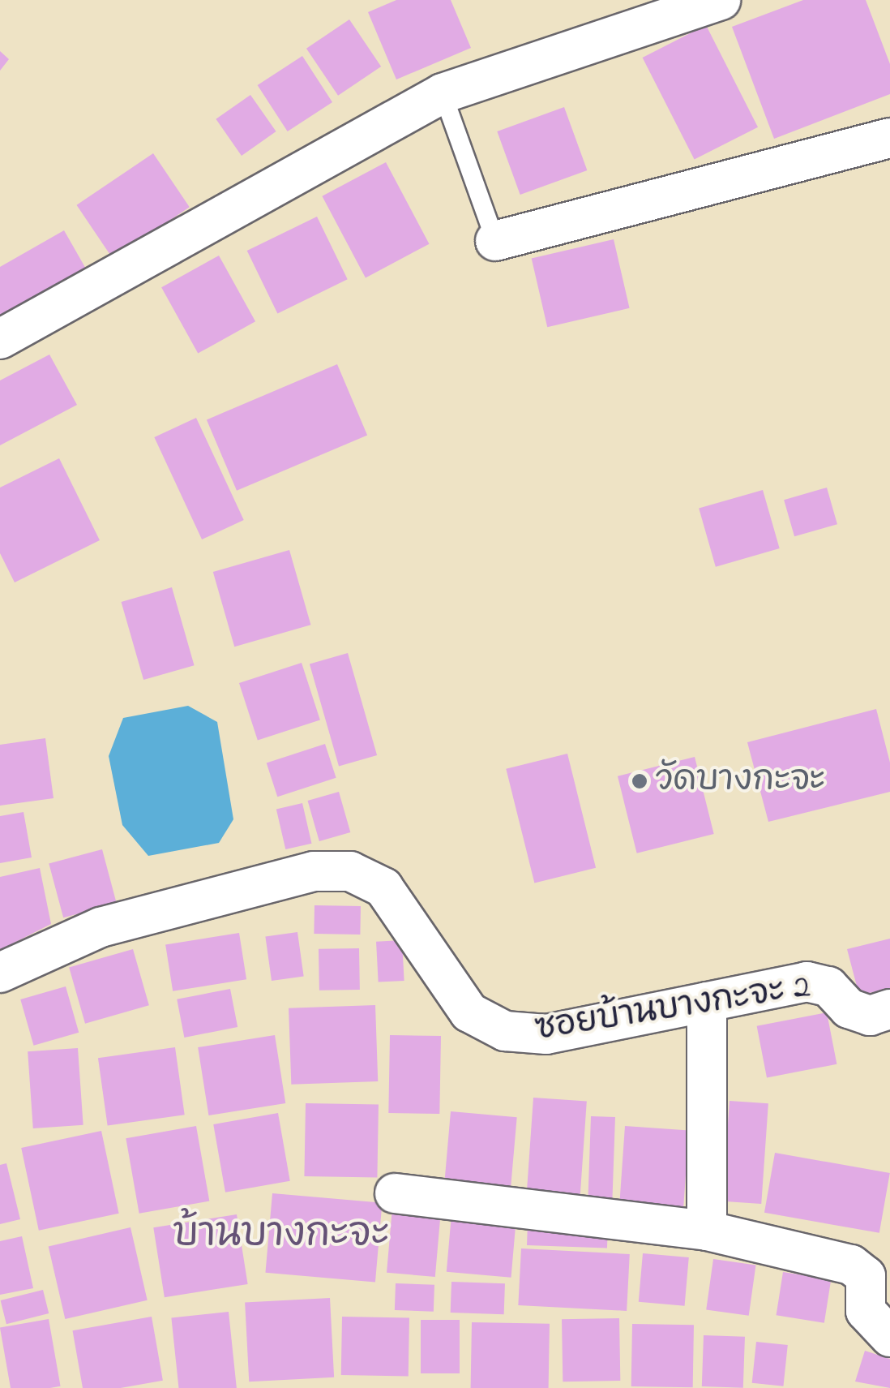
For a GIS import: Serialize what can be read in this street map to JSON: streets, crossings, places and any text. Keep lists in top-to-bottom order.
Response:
{
  "streets": {
    "street": ["ซอยบ้านบางกะจะ 2"]
  },
  "districts": ["บ้านบางกะจะ"],
  "places": ["วัดบางกะจะ"]
}
